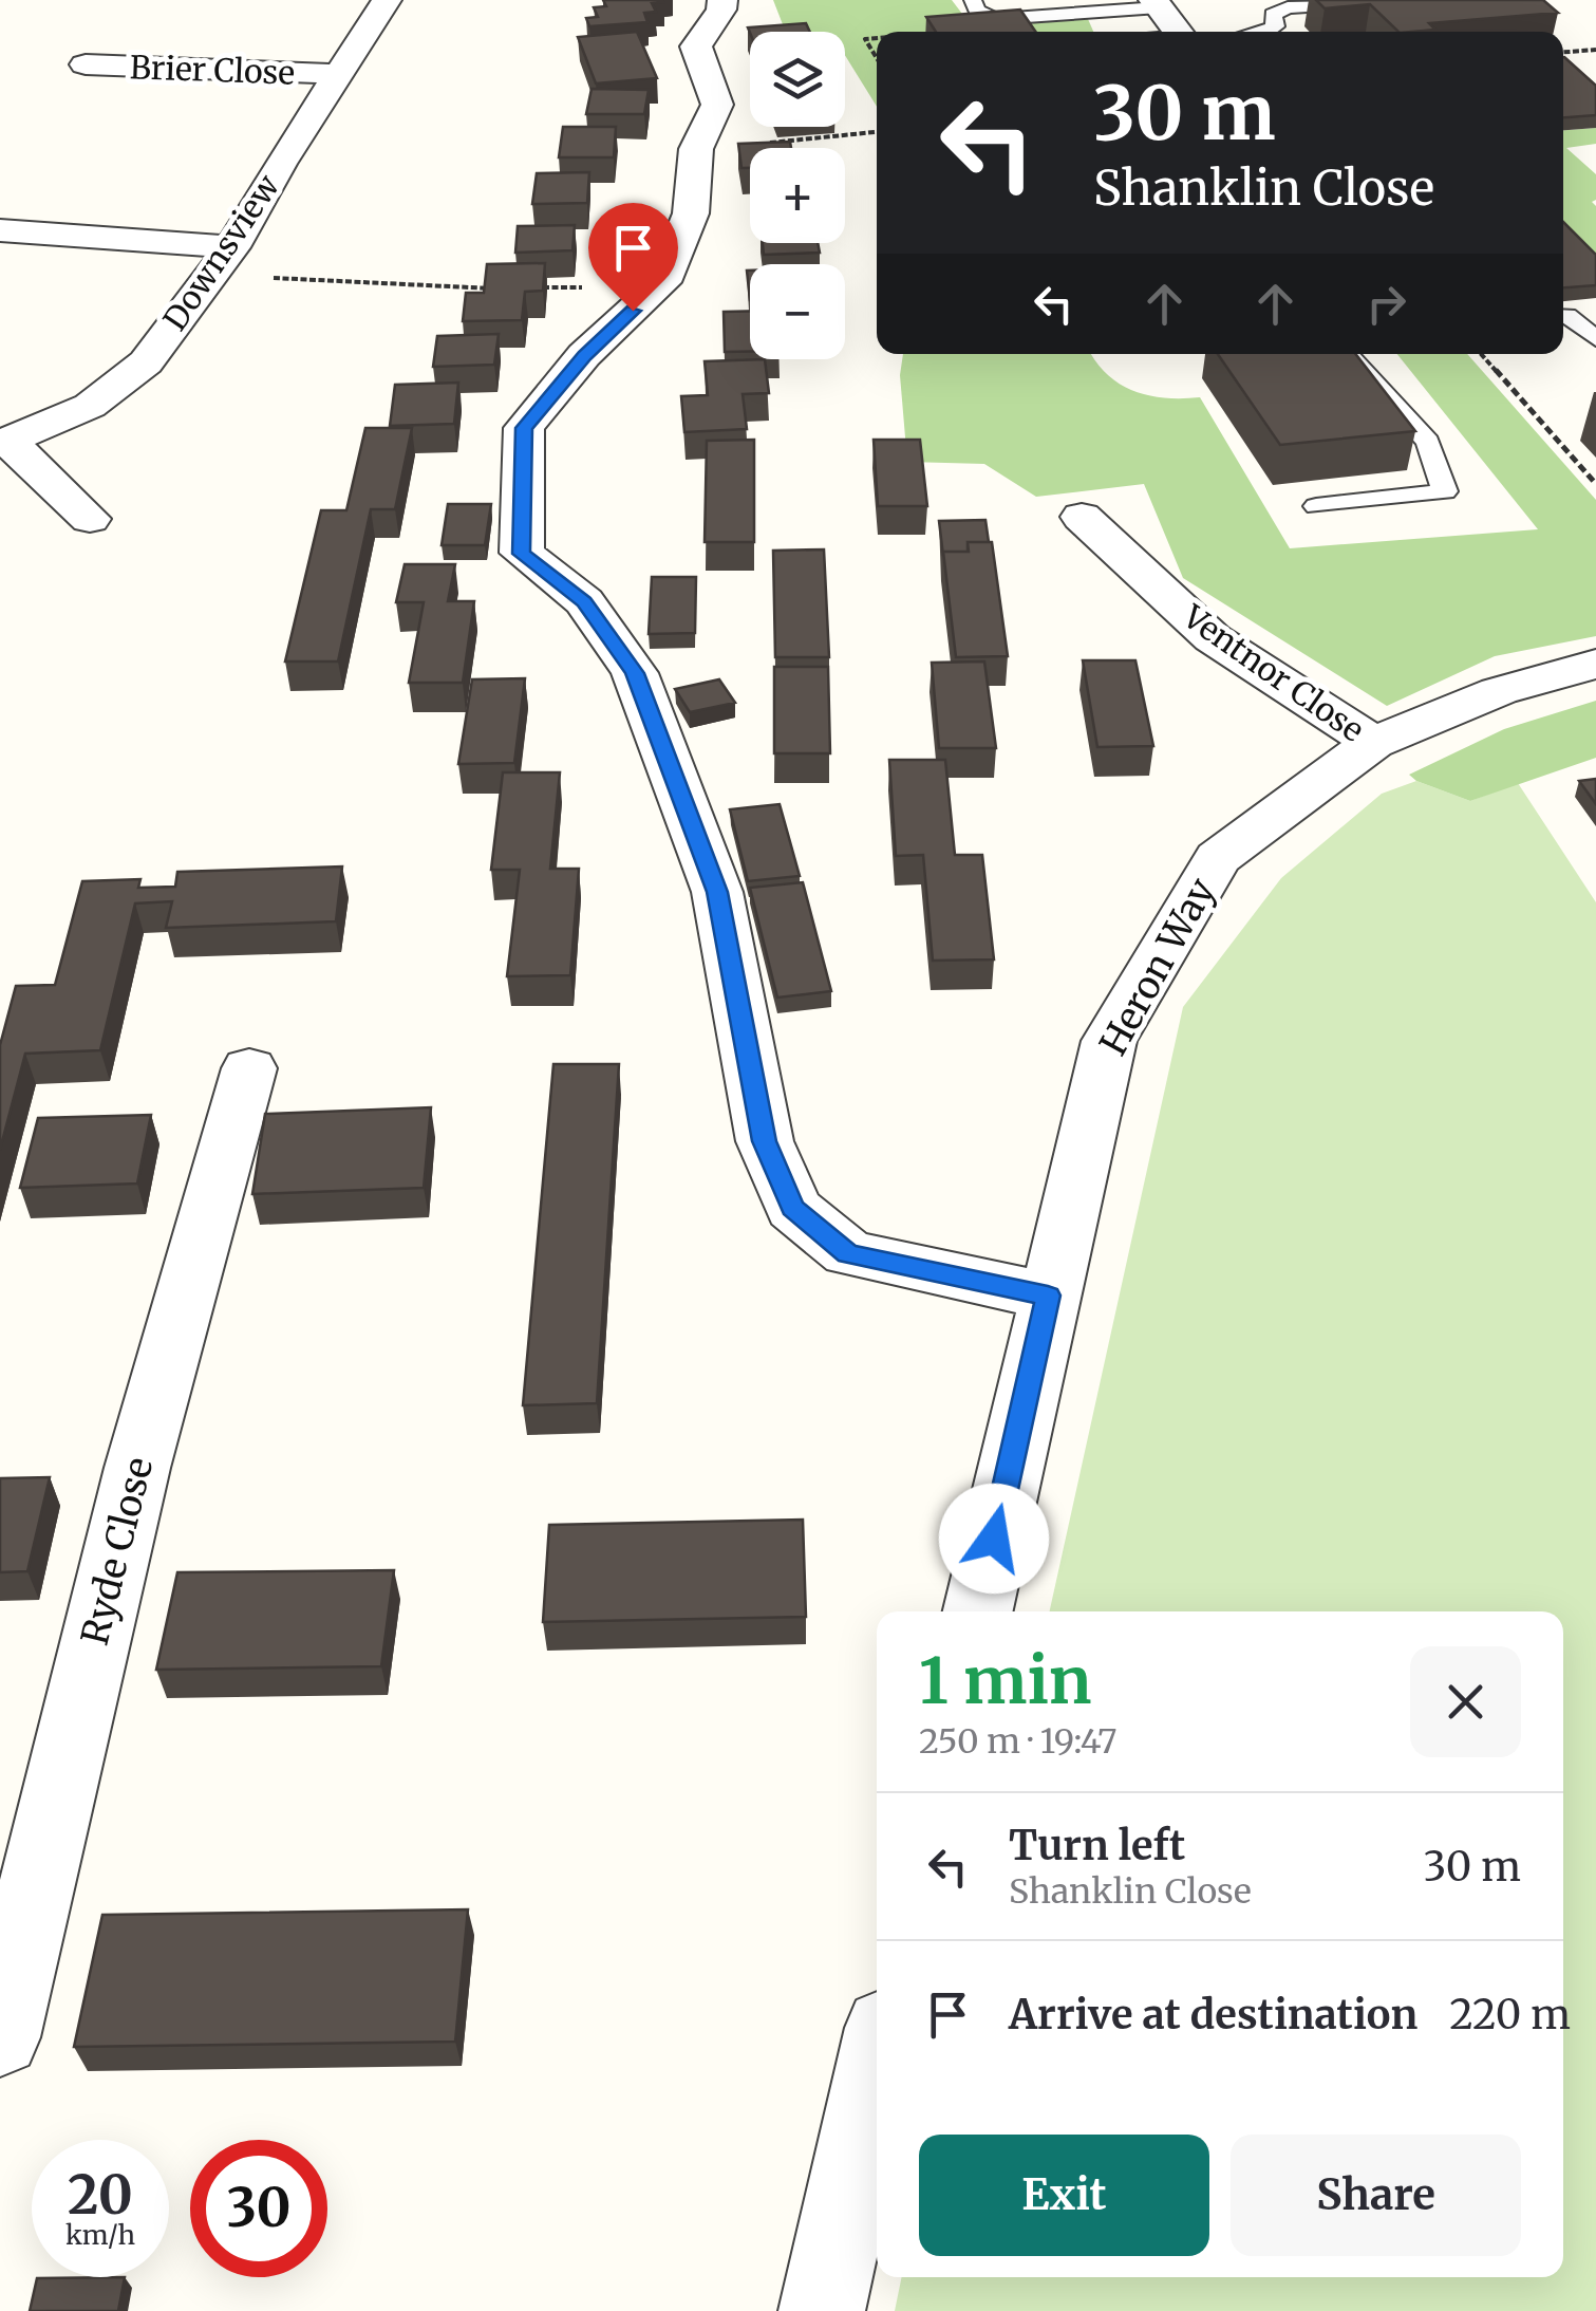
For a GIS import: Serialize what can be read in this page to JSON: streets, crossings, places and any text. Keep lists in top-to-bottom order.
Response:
{
  "streets": {
    "street": [
      "Brier Close",
      "Downsview",
      "Ventnor Close",
      "Heron Way",
      "Ryde Close"
    ]
  },
  "crossings": [
    ["Brier Close", "Downsview"],
    ["Ventnor Close", "Heron Way"]
  ],
  "page": {
    "map_buttons": ["+", "−"],
    "turn": ["30 m", "Shanklin Close"],
    "heading": ["1 min", "250 m · 19:47"],
    "list": [
      {
        "name": "Turn left",
        "note": "Shanklin Close",
        "value": "30 m"
      },
      {
        "name": "Arrive at destination",
        "value": "220 m"
      }
    ],
    "buttons": ["Exit", "Share"],
    "speed": "20 km/h",
    "limit": "30"
  }
}
